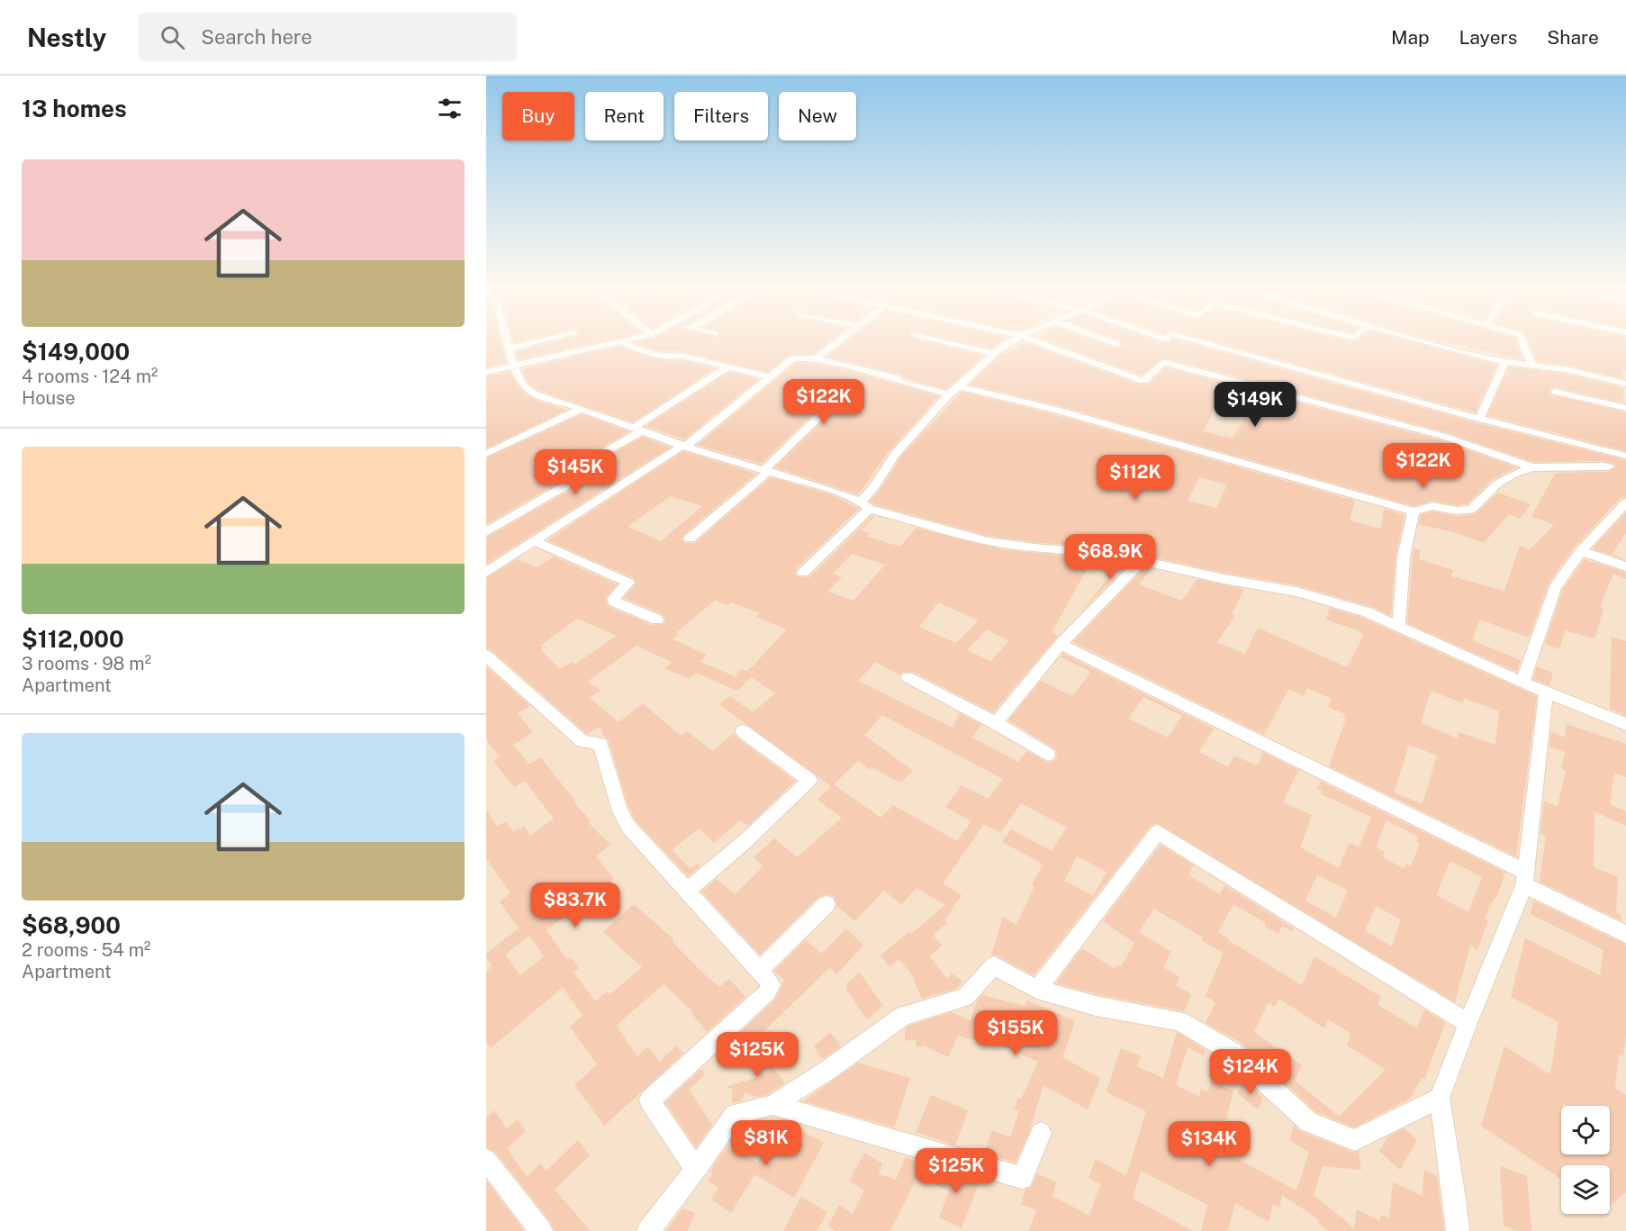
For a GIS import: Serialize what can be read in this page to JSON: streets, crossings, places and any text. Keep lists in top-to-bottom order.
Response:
{
  "page": {
    "header": "Nestly",
    "search": "Search here",
    "nav": ["Map", "Layers", "Share"],
    "heading": "13 homes",
    "chip": [
      "Buy",
      "Rent",
      "Filters",
      "New"
    ],
    "list": [
      {
        "name": "$149,000",
        "note": "4 rooms · 124 m² · House"
      },
      {
        "name": "$112,000",
        "note": "3 rooms · 98 m² · Apartment"
      },
      {
        "name": "$68,900",
        "note": "2 rooms · 54 m² · Apartment"
      }
    ],
    "price": [
      "$122K",
      "$149K",
      "$122K",
      "$145K",
      "$112K",
      "$68.9K",
      "$83.7K",
      "$155K",
      "$125K",
      "$124K",
      "$81K",
      "$134K",
      "$125K"
    ]
  }
}
